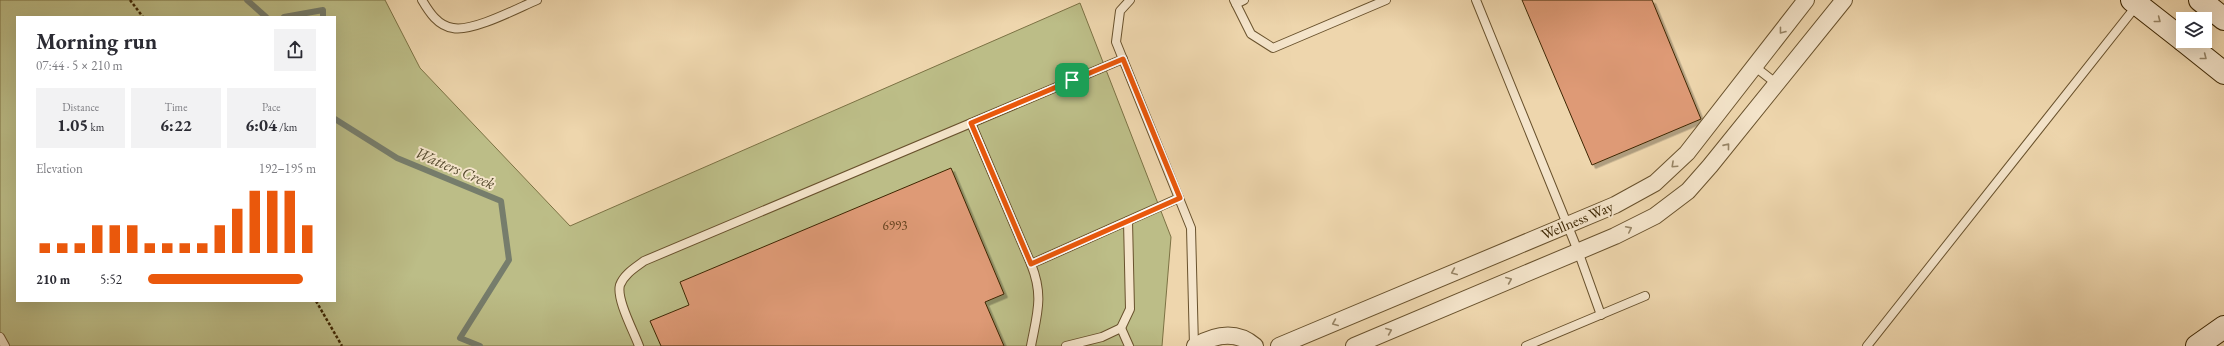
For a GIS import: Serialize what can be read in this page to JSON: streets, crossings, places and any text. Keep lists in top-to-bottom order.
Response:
{
  "streets": {
    "street": ["Wellness Way"]
  },
  "water": ["Watters Creek"],
  "house_numbers": ["6993"],
  "page": {
    "heading": ["Morning run", "07:44 · 5 × 210 m"],
    "stats": [
      ["Distance", "1.05 km"],
      ["Time", "6:22"],
      ["Pace", "6:04 /km"]
    ],
    "chart": ["Elevation", "192–195 m"],
    "list": [
      {
        "name": "210 m",
        "note": "5:52"
      }
    ]
  }
}
